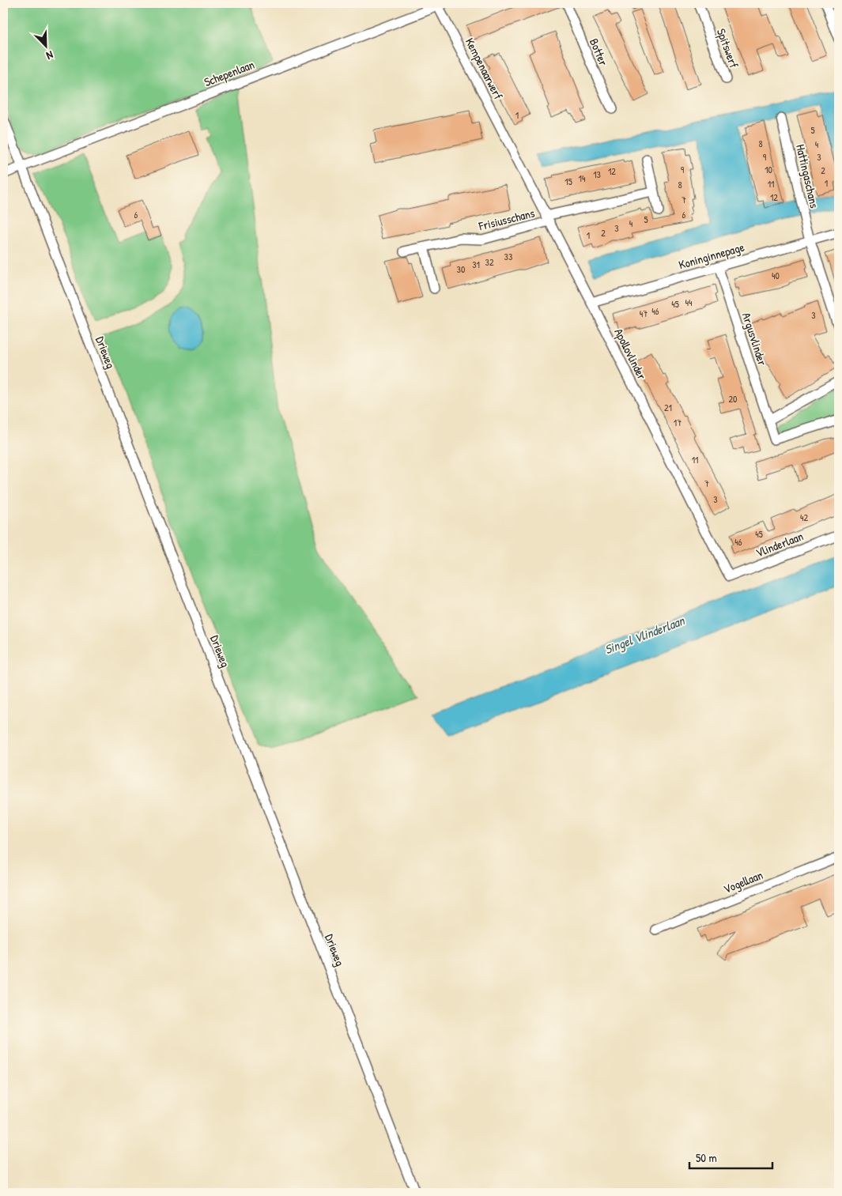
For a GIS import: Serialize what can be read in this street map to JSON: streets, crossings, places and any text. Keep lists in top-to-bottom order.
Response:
{
  "streets": {
    "street": [
      "Spitswerf",
      "Botter",
      "Kempenaarwerf",
      "Schepenlaan",
      "Hattingaschans",
      "Frisiusschans",
      "Koninginnepage",
      "Argusvlinder",
      "Drieweg",
      "Apollovlinder",
      "Vlinderlaan",
      "Vogellaan"
    ]
  },
  "crossings": [
    ["Kempenaarwerf", "Schepenlaan"],
    ["Kempenaarwerf", "Apollovlinder"],
    ["Schepenlaan", "Drieweg"],
    ["Hattingaschans", "Koninginnepage"],
    ["Frisiusschans", "Apollovlinder"],
    ["Koninginnepage", "Argusvlinder"],
    ["Koninginnepage", "Apollovlinder"],
    ["Apollovlinder", "Vlinderlaan"]
  ],
  "water": ["Singel Vlinderlaan"],
  "house_numbers": [
    "1",
    "5",
    "8",
    "4",
    "9",
    "3",
    "9",
    "10",
    "2",
    "12",
    "13",
    "14",
    "15",
    "1",
    "11",
    "8",
    "12",
    "7",
    "6",
    "6",
    "5",
    "4",
    "3",
    "2",
    "1",
    "33",
    "32",
    "31",
    "30",
    "40",
    "44",
    "45",
    "46",
    "47",
    "3",
    "20",
    "21",
    "17",
    "11",
    "7",
    "3",
    "42",
    "45",
    "46"
  ],
  "scale_bar": "50 m",
  "north": "bottom right"
}
